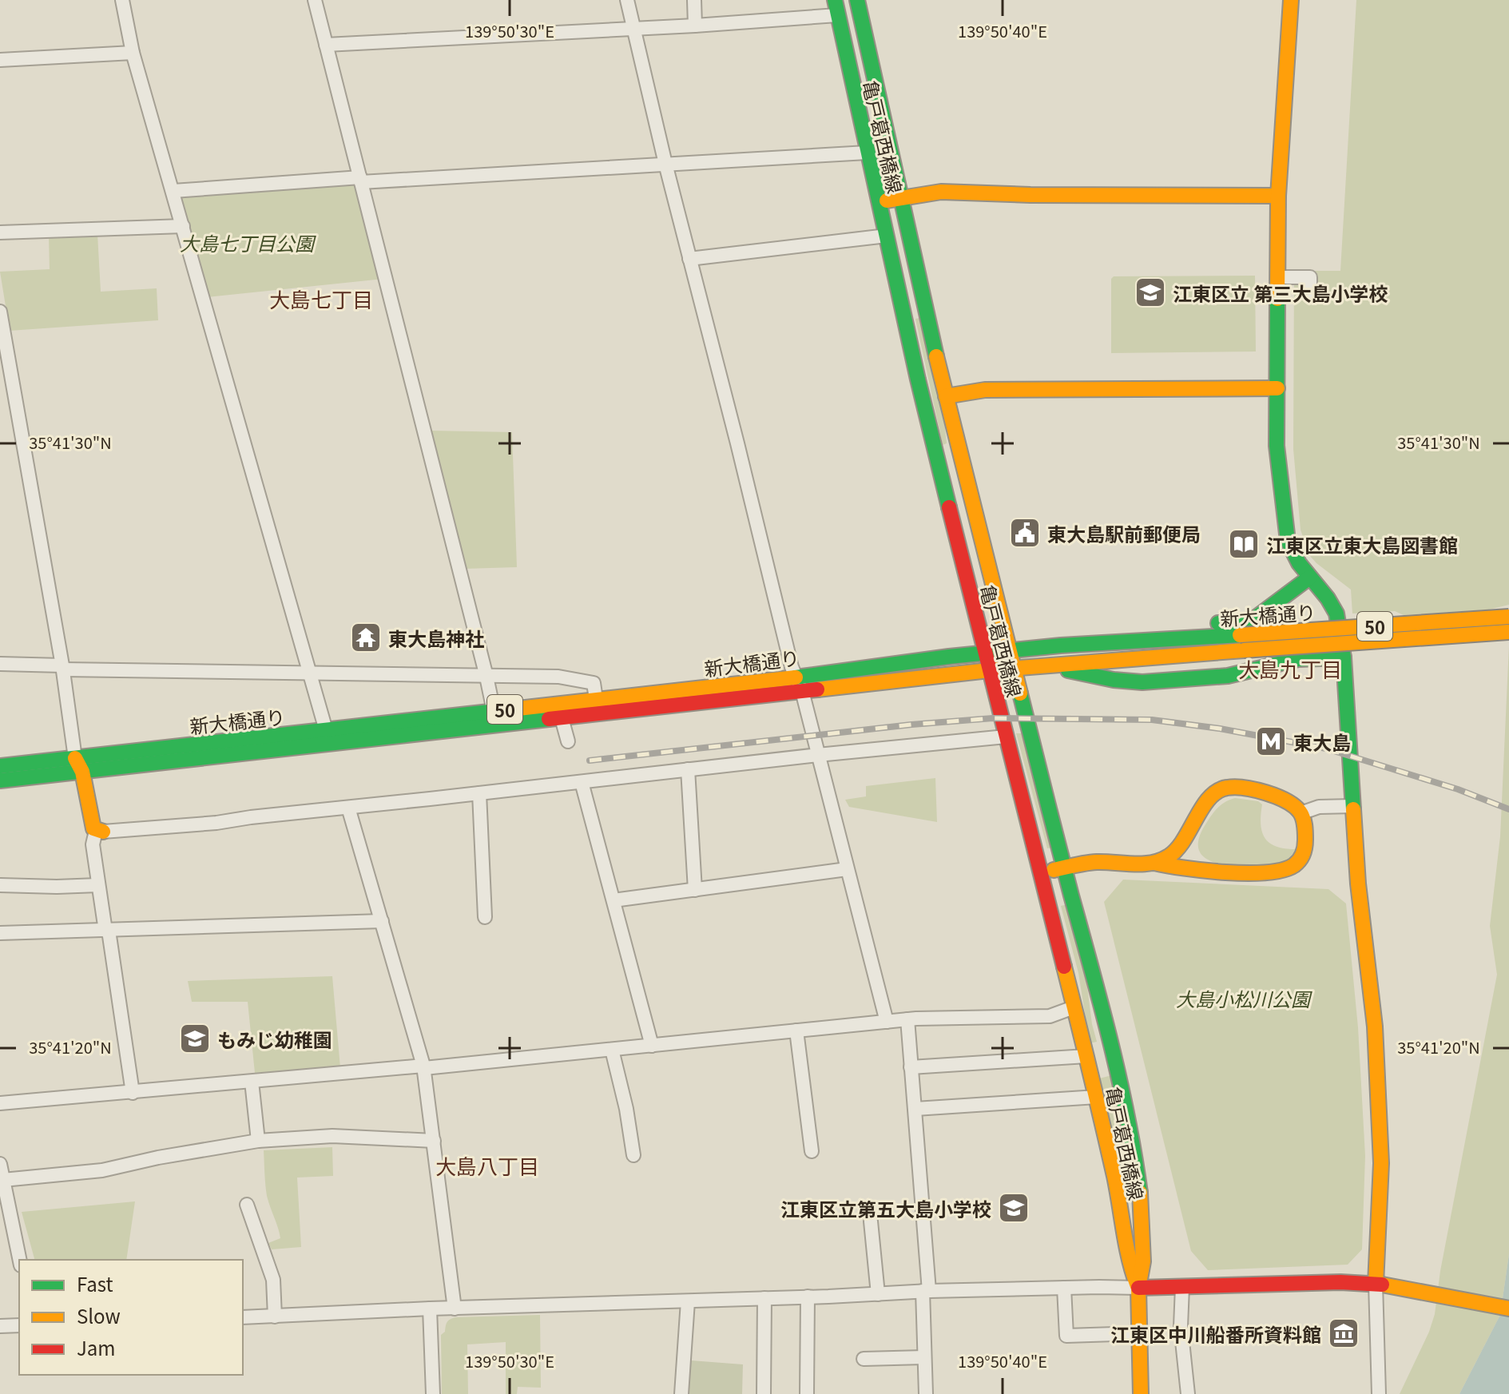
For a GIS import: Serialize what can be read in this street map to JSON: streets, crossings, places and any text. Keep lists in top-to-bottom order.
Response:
{
  "streets": {
    "main road": ["亀戸葛西橋線", "新大橋通り", "50"]
  },
  "crossings": [
    ["亀戸葛西橋線", "新大橋通り"]
  ],
  "districts": ["大島七丁目", "大島九丁目", "大島八丁目"],
  "parks": ["大島七丁目公園", "大島小松川公園"],
  "places": {
    "school or university": ["江東区立 第三大島小学校", "もみじ幼稚園", "江東区立第五大島小学校"],
    "public building": ["東大島駅前郵便局"],
    "library": ["江東区立東大島図書館"],
    "temple": ["東大島神社"],
    "metro station": ["東大島"],
    "museum": ["江東区中川船番所資料館"]
  },
  "legend": ["Fast", "Slow", "Jam"],
  "coordinates": [
    "139°50'30\"E",
    "139°50'40\"E",
    "35°41'30\"N",
    "35°41'20\"N"
  ]
}
